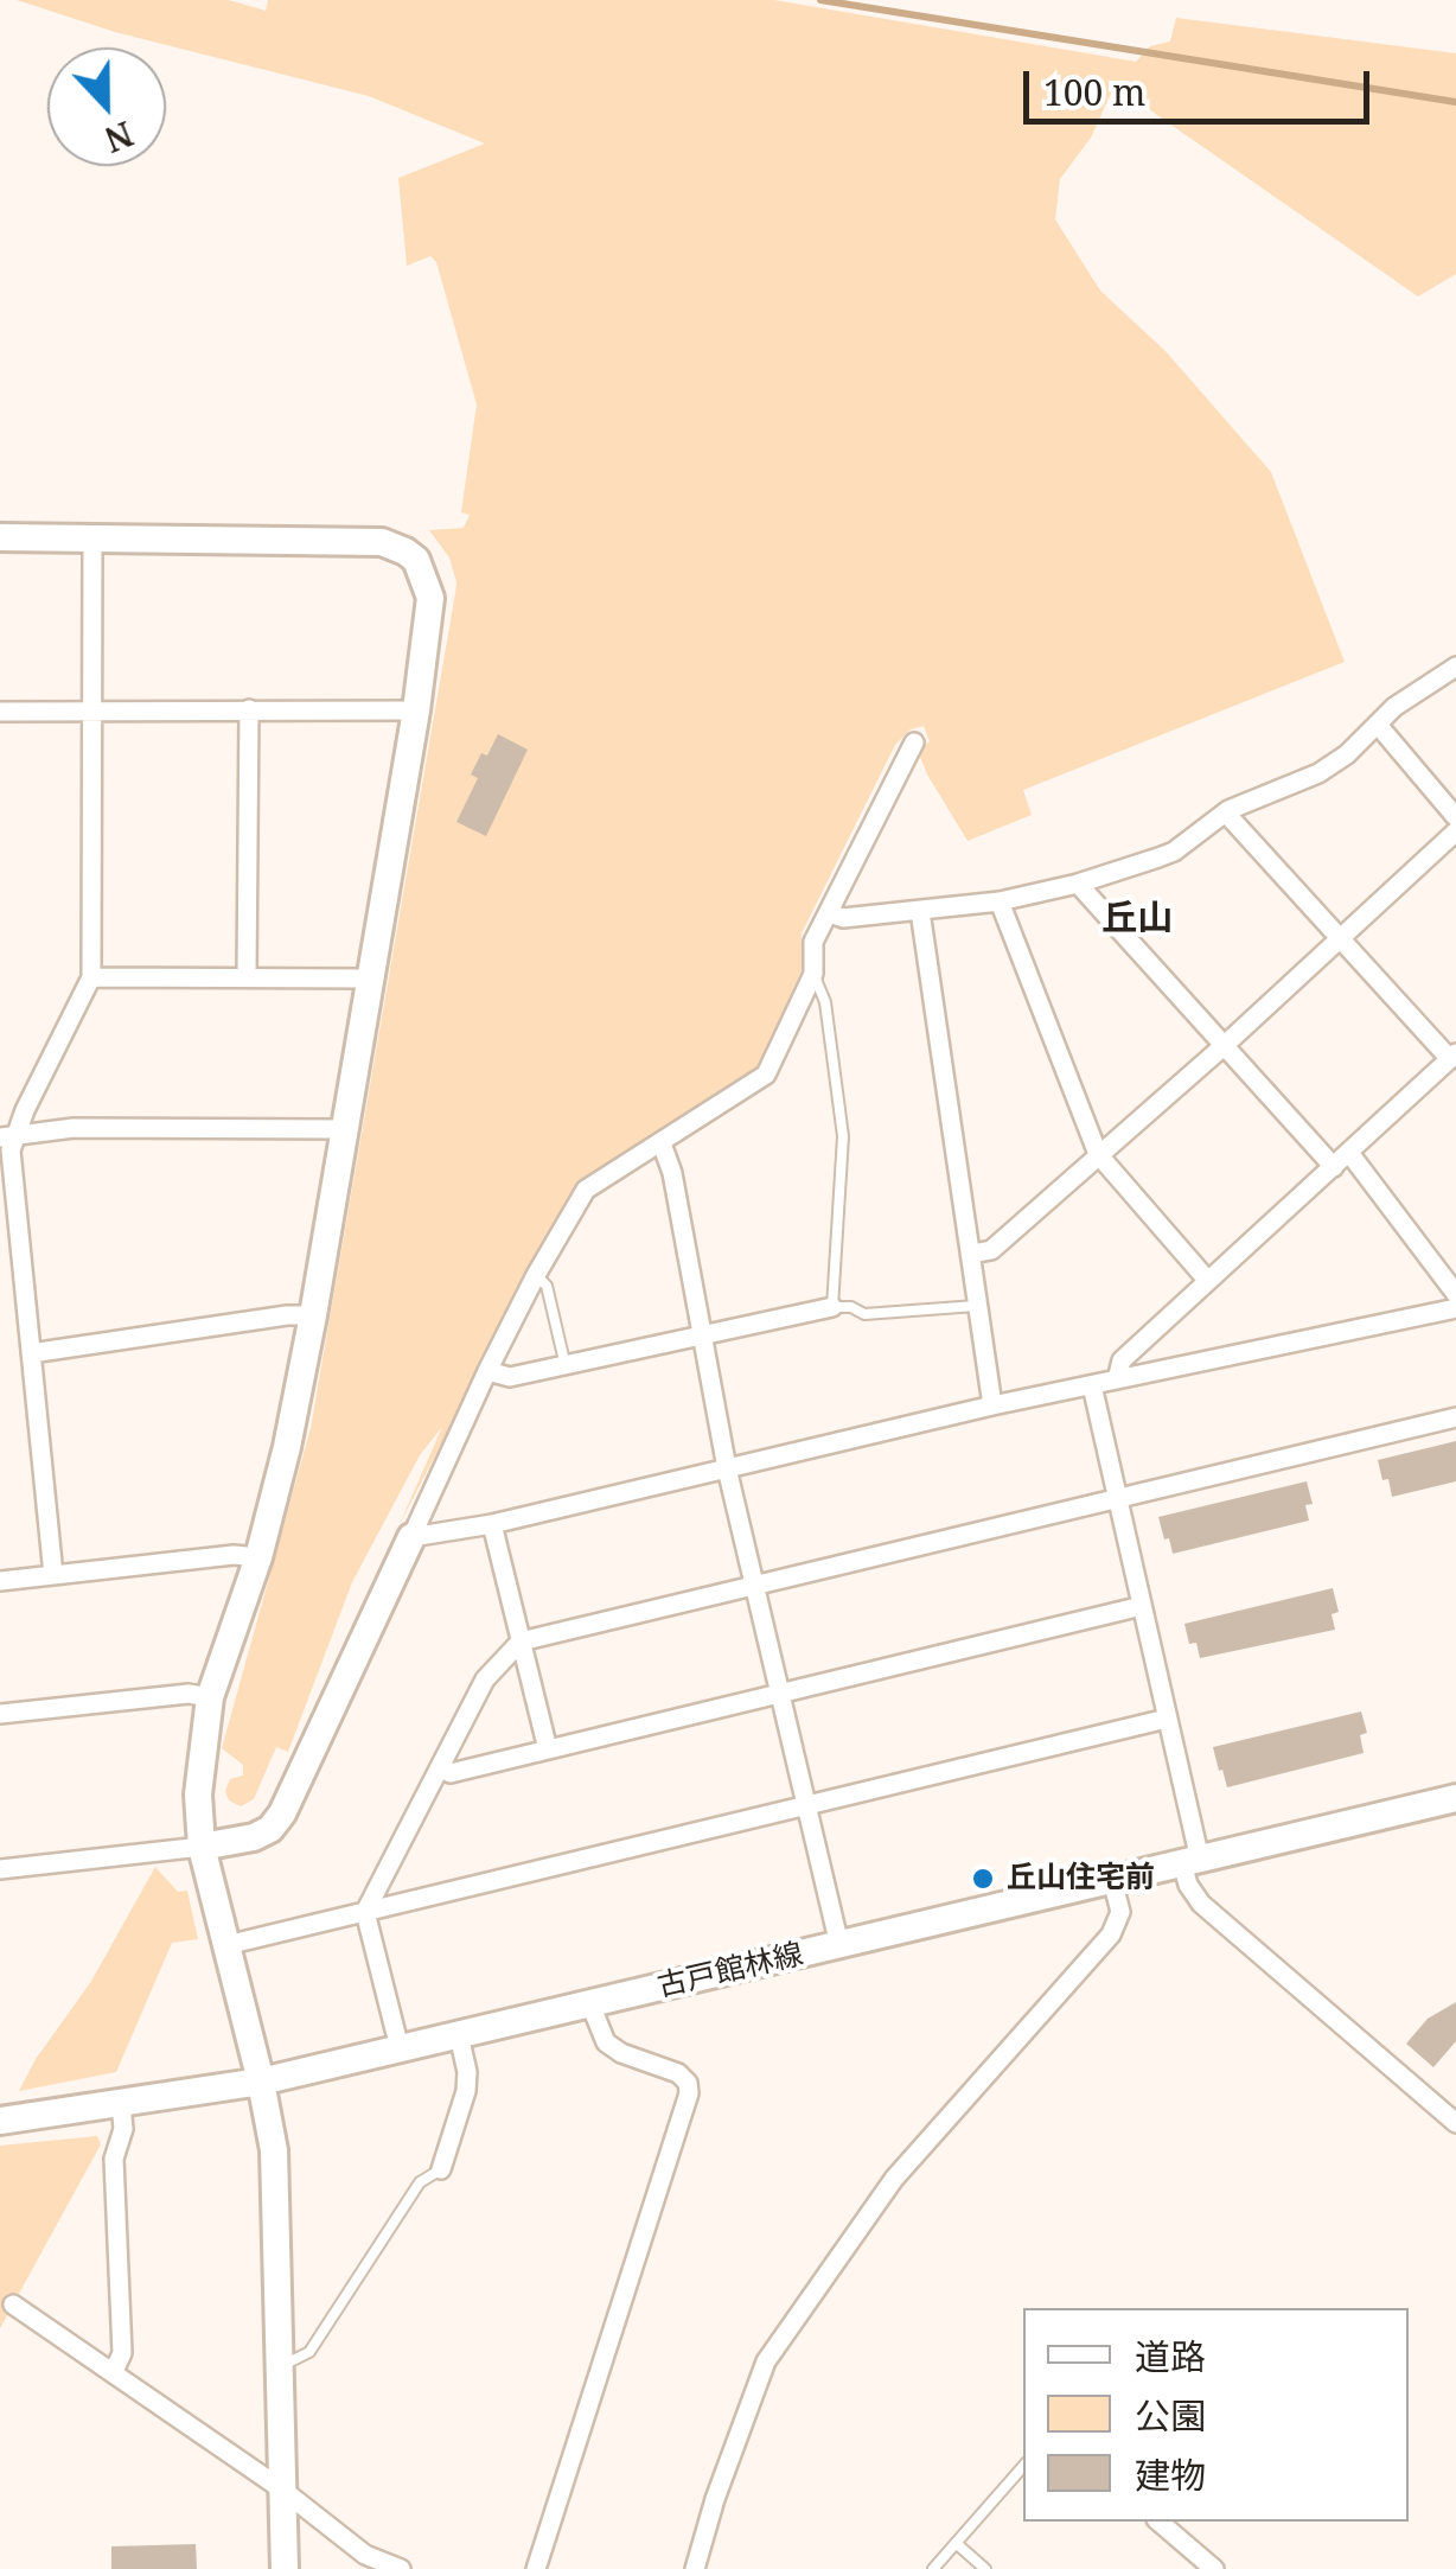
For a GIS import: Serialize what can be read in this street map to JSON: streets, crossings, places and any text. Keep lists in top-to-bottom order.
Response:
{
  "streets": {
    "street": ["古戸館林線"]
  },
  "districts": ["丘山"],
  "places": ["丘山住宅前"],
  "legend": ["道路", "公園", "建物"],
  "scale_bar": "100 m",
  "north": "bottom"
}
